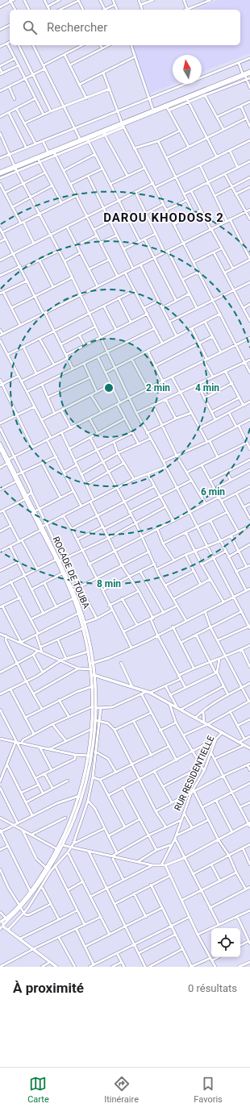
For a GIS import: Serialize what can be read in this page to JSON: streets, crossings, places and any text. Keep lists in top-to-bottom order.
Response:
{
  "streets": {
    "main road": ["ROCADE DE TOUBA"],
    "street": ["RUR RESIDENTIELLE"]
  },
  "districts": ["DAROU KHODOSS 2"],
  "north": "top",
  "page": {
    "search": "Rechercher",
    "heading": ["À proximité", "0 résultats"],
    "nav": ["Carte", "Itinéraire", "Favoris"]
  },
  "rings": [
    "2 min",
    "4 min",
    "6 min",
    "8 min"
  ]
}
